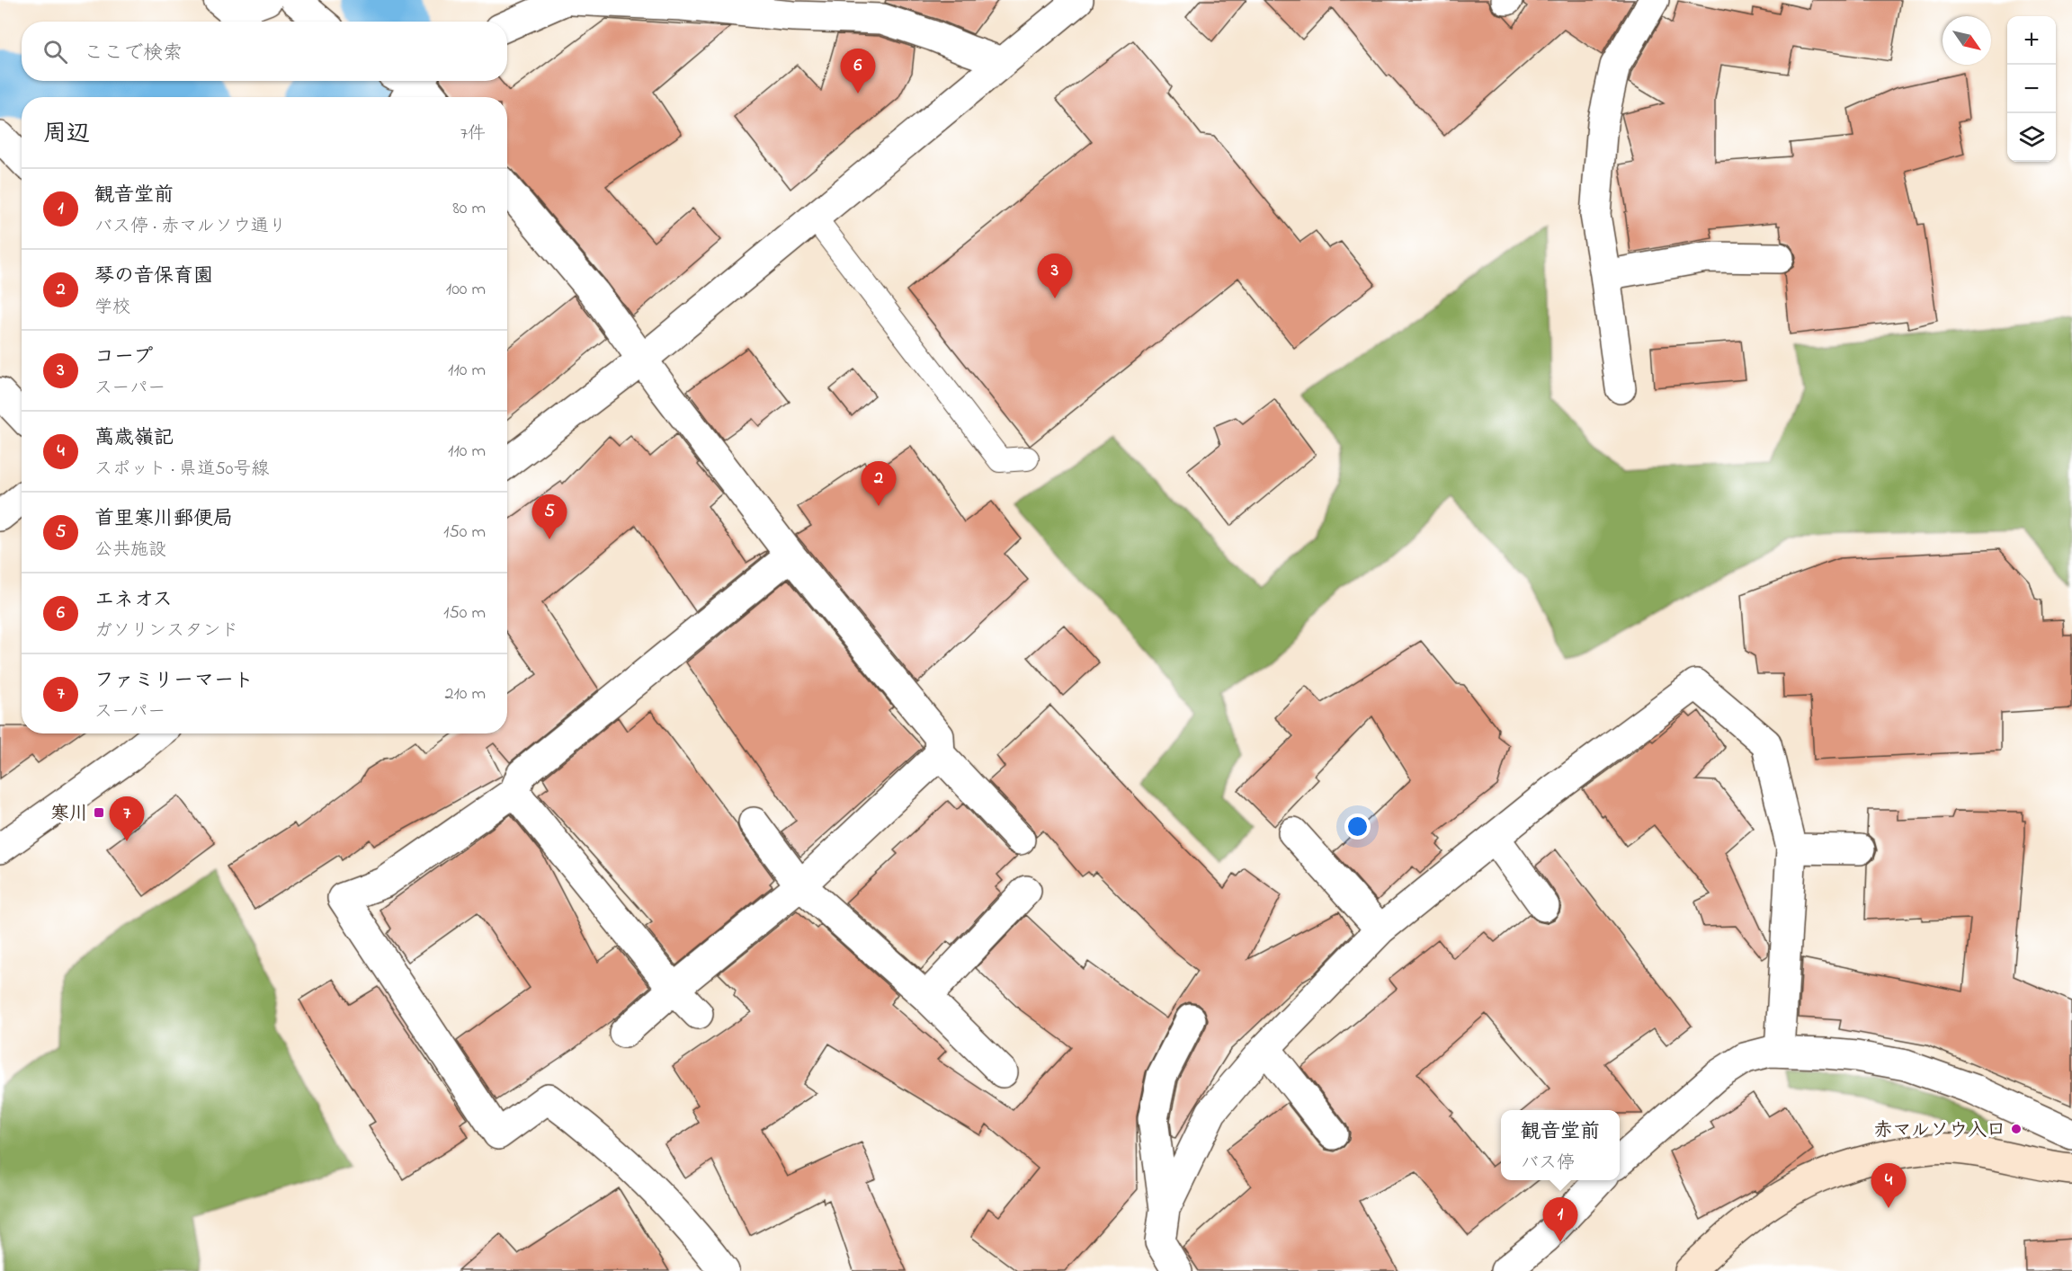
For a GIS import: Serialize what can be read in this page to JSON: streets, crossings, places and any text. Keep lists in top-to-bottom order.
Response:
{
  "places": {
    "transit": ["寒川"],
    "other": ["赤マルソウ入口"]
  },
  "north": "bottom right",
  "page": {
    "map_buttons": ["+", "−"],
    "search": "ここで検索",
    "pins": [
      "6",
      "3",
      "2",
      "5",
      "7",
      "4",
      "1"
    ],
    "heading": ["周辺", "7件"],
    "list": [
      {
        "mark": "1",
        "name": "観音堂前",
        "note": "バス停 · 赤マルソウ通り",
        "value": "80 m"
      },
      {
        "mark": "2",
        "name": "琴の音保育園",
        "note": "学校",
        "value": "100 m"
      },
      {
        "mark": "3",
        "name": "コープ",
        "note": "スーパー",
        "value": "110 m"
      },
      {
        "mark": "4",
        "name": "萬歳嶺記",
        "note": "スポット · 県道50号線",
        "value": "110 m"
      },
      {
        "mark": "5",
        "name": "首里寒川郵便局",
        "note": "公共施設",
        "value": "150 m"
      },
      {
        "mark": "6",
        "name": "エネオス",
        "note": "ガソリンスタンド",
        "value": "150 m"
      },
      {
        "mark": "7",
        "name": "ファミリーマート",
        "note": "スーパー",
        "value": "210 m"
      }
    ],
    "popup": ["観音堂前", "バス停"]
  }
}
